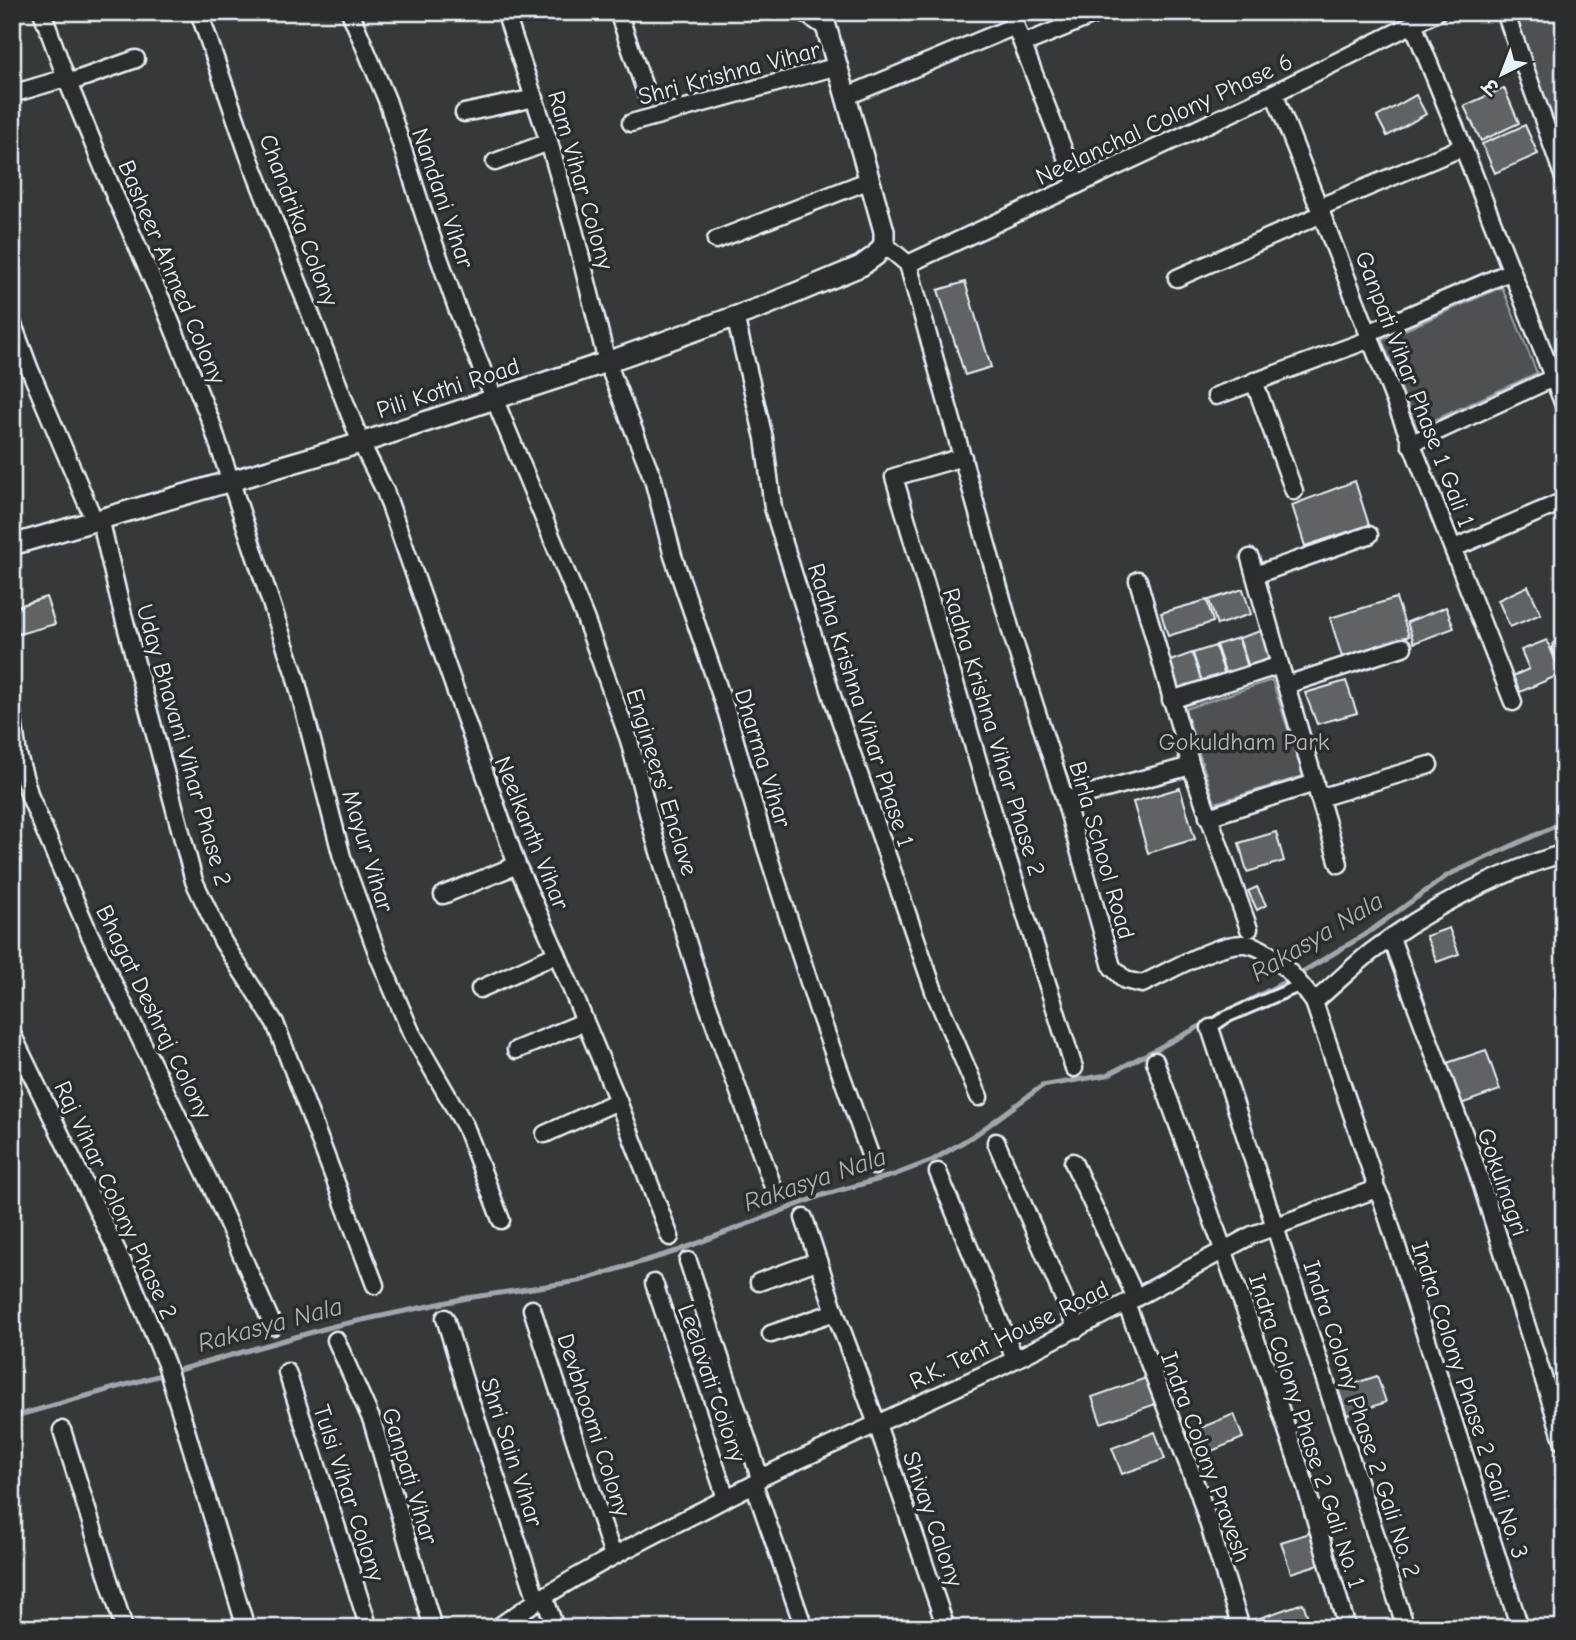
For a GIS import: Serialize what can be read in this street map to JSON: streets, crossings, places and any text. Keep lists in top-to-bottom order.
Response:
{
  "streets": {
    "street": [
      "Shri Krishna Vihar",
      "Neelanchal Colony Phase 6",
      "Ram Vihar Colony",
      "Nandani Vihar",
      "Chandrika Colony",
      "Basheer Ahmed Colony",
      "Pili Kothi Road",
      "Ganpati Vihar Phase 1 Gali 1",
      "Radha Krishna Vihar Phase 1",
      "Radha Krishna Vihar Phase 2",
      "Uday Bhavani Vihar Phase 2",
      "Dharma Vihar",
      "Engineers' Enclave",
      "Neelkanth Vihar",
      "Birla School Road",
      "Mayur Vihar",
      "Bhagat Deshraj Colony",
      "Gokulnagri",
      "Raj Vihar Colony Phase 2",
      "R.K. Tent House Road",
      "Leelavati Colony",
      "Indra Colony Phase 2 Gali No. 3",
      "Indra Colony Phase 2 Gali No. 2",
      "Devbhoomi Colony",
      "Indra Colony Phase 2 Gali No. 1",
      "Shri Sain Vihar",
      "Indra Colony Pravesh",
      "Ganpati Vihar",
      "Tulsi Vihar Colony",
      "Shivay Calony"
    ]
  },
  "crossings": [
    ["Neelanchal Colony Phase 6", "Ganpati Vihar Phase 1 Gali 1"],
    ["Neelanchal Colony Phase 6", "Birla School Road"],
    ["Ram Vihar Colony", "Pili Kothi Road"],
    ["Ram Vihar Colony", "Dharma Vihar"],
    ["Nandani Vihar", "Pili Kothi Road"],
    ["Nandani Vihar", "Engineers' Enclave"],
    ["Chandrika Colony", "Pili Kothi Road"],
    ["Chandrika Colony", "Neelkanth Vihar"],
    ["Basheer Ahmed Colony", "Pili Kothi Road"],
    ["Basheer Ahmed Colony", "Mayur Vihar"],
    ["Pili Kothi Road", "Radha Krishna Vihar Phase 1"],
    ["Pili Kothi Road", "Uday Bhavani Vihar Phase 2"],
    ["Pili Kothi Road", "Dharma Vihar"],
    ["Pili Kothi Road", "Engineers' Enclave"],
    ["Pili Kothi Road", "Neelkanth Vihar"],
    ["Pili Kothi Road", "Mayur Vihar"],
    ["Radha Krishna Vihar Phase 2", "Birla School Road"],
    ["R.K. Tent House Road", "Leelavati Colony"],
    ["R.K. Tent House Road", "Indra Colony Phase 2 Gali No. 3"],
    ["R.K. Tent House Road", "Indra Colony Phase 2 Gali No. 2"],
    ["R.K. Tent House Road", "Devbhoomi Colony"],
    ["R.K. Tent House Road", "Indra Colony Phase 2 Gali No. 1"],
    ["R.K. Tent House Road", "Shri Sain Vihar"],
    ["R.K. Tent House Road", "Indra Colony Pravesh"],
    ["R.K. Tent House Road", "Shivay Calony"]
  ],
  "water": ["Rakasya Nala"],
  "parks": ["Gokuldham Park"],
  "north": "bottom left"
}
